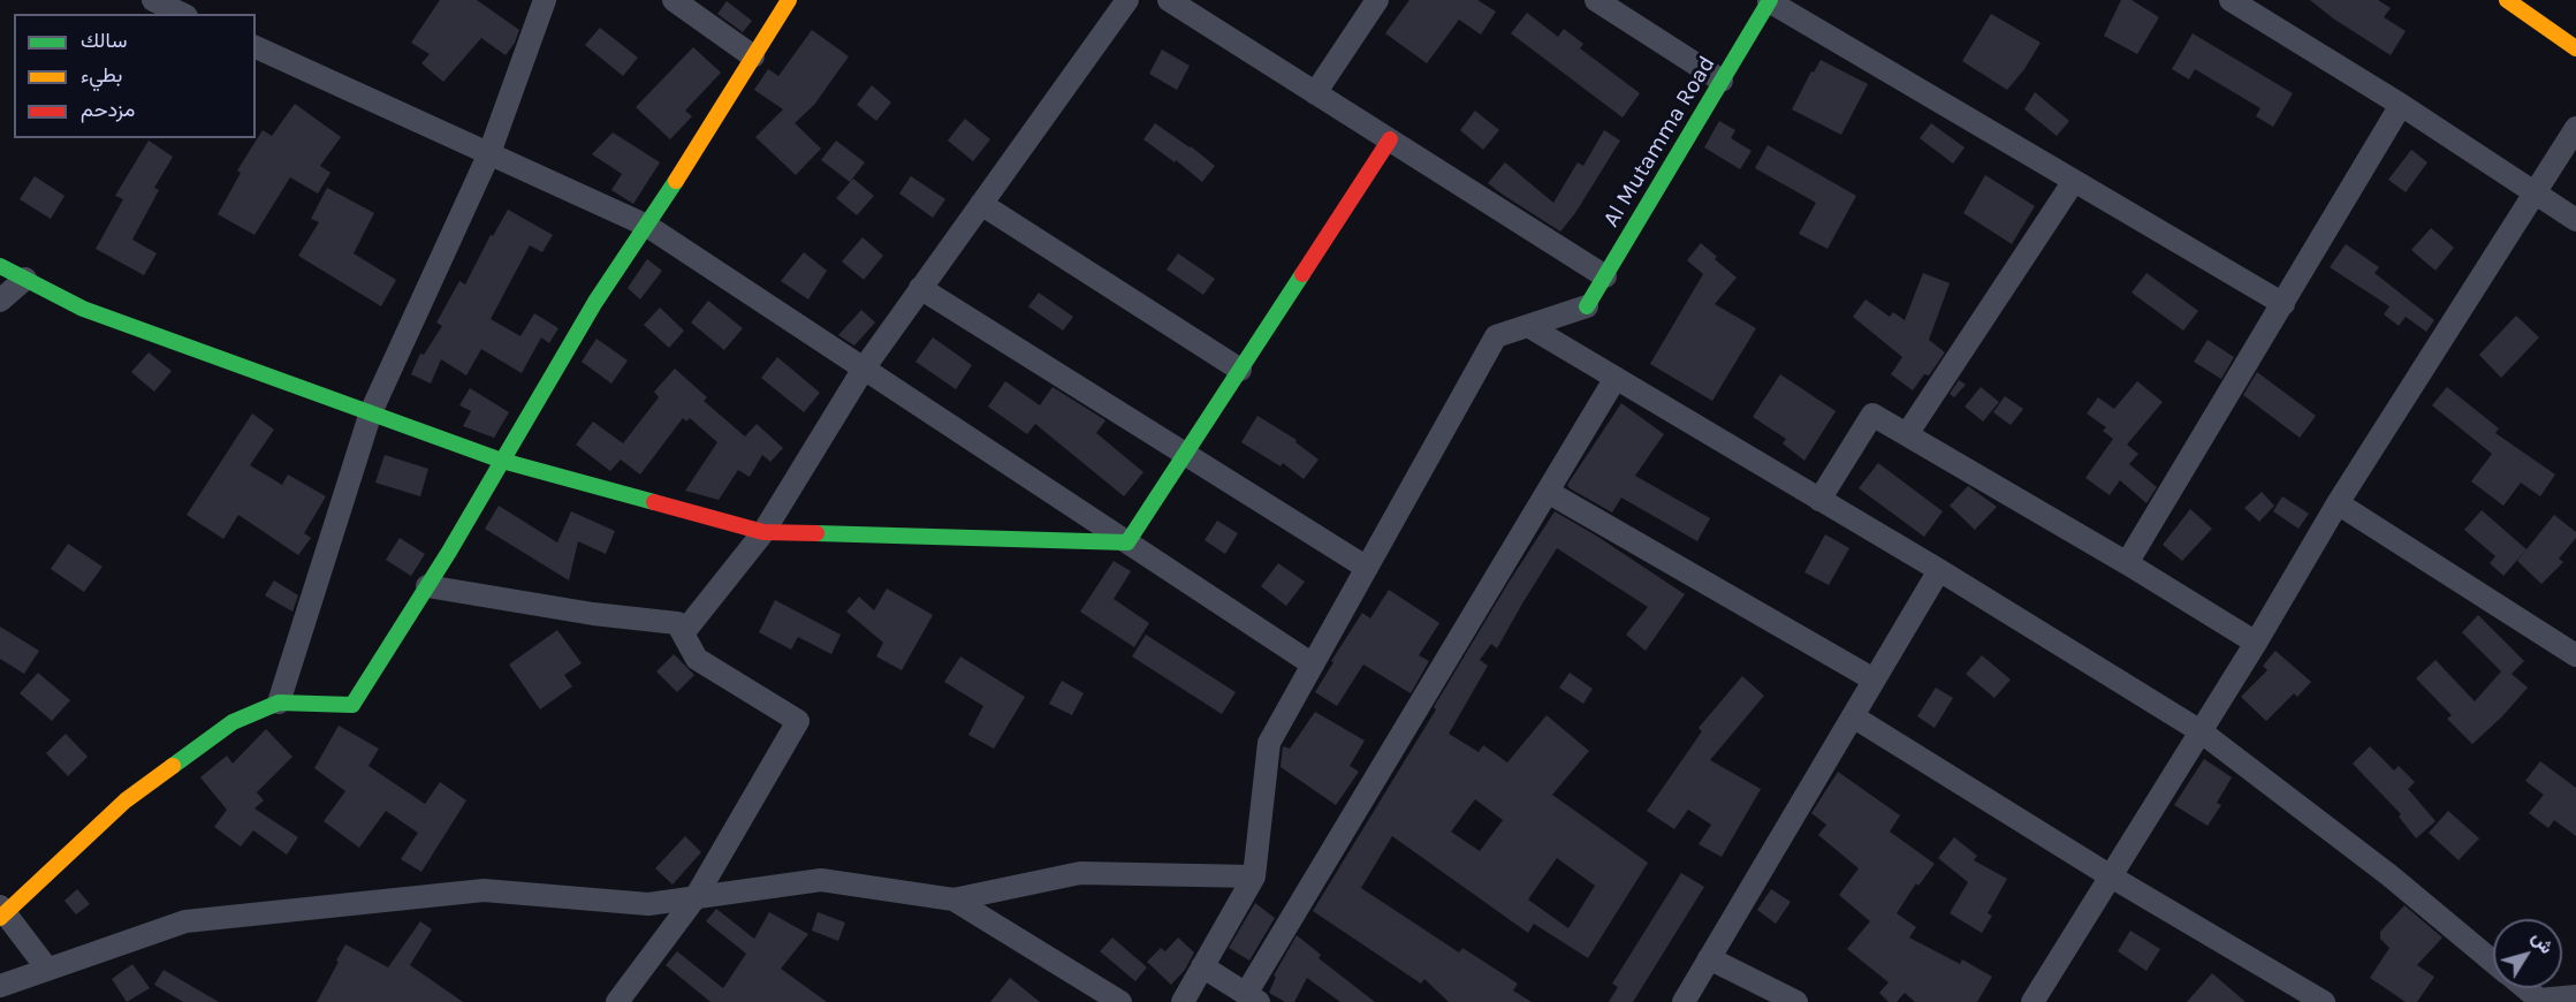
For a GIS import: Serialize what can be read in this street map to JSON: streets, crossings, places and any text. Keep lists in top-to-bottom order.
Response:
{
  "streets": {
    "street": ["Al Mutamma Road"]
  },
  "legend": ["سالك", "بطيء", "مزدحم"],
  "north": "top right"
}
